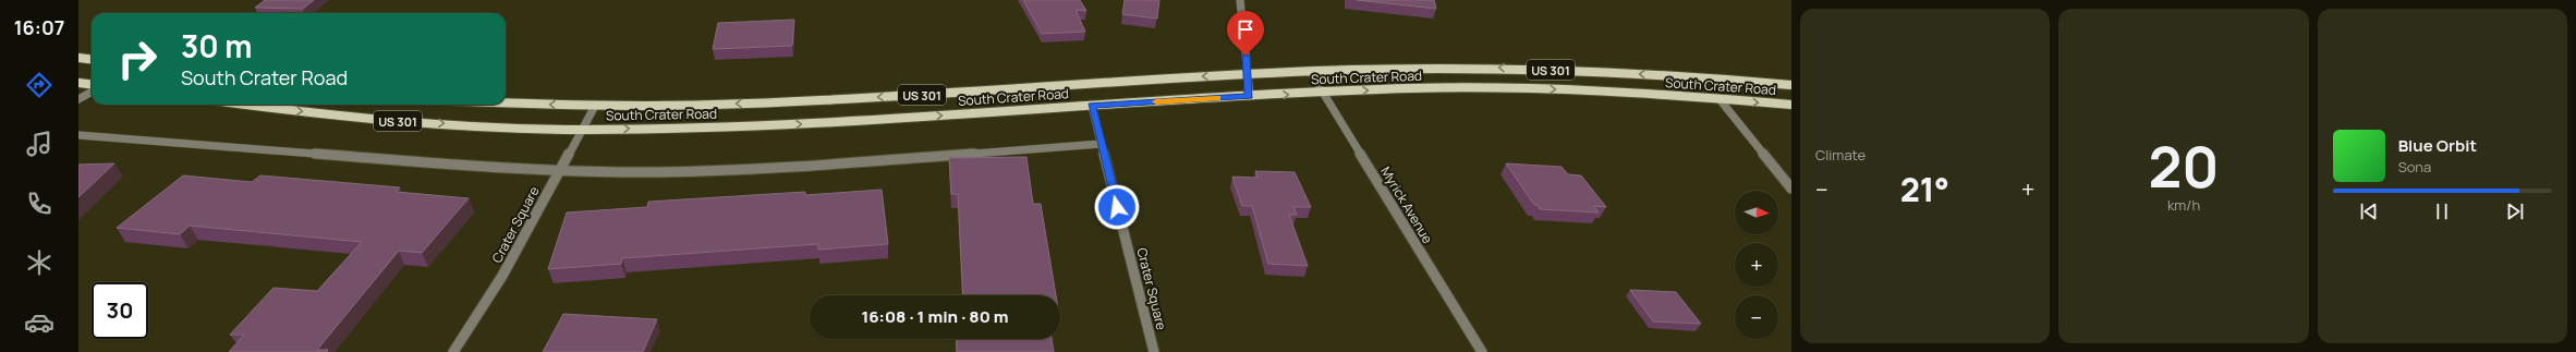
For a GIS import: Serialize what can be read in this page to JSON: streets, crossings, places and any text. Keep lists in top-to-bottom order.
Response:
{
  "streets": {
    "main road": ["US 301", "South Crater Road"],
    "street": ["Myrick Avenue", "Crater Square"]
  },
  "crossings": [
    ["South Crater Road", "Myrick Avenue"],
    ["South Crater Road", "Crater Square"]
  ],
  "north": "right",
  "page": {
    "tabs": "16:07",
    "tile": [
      "Climate",
      ["20", "km/h"]
    ],
    "turn": ["30 m", "South Crater Road"],
    "song": ["Blue Orbit", "Sona"],
    "heat": ["−", "21°", "+"],
    "map_buttons": ["+", "−"],
    "limit": "30",
    "trip": "16:08 · 1 min · 80 m"
  }
}
